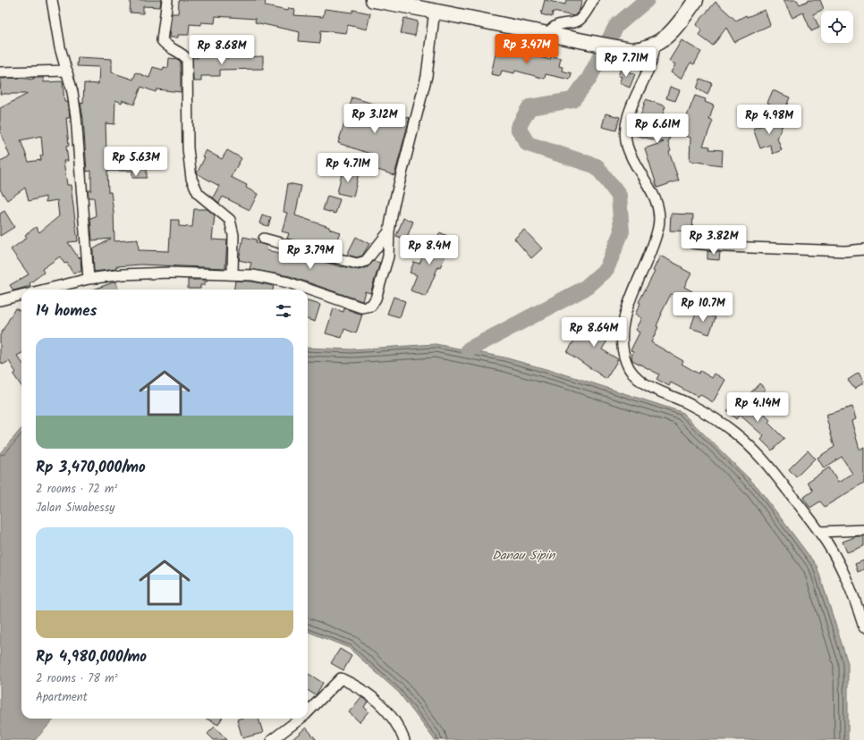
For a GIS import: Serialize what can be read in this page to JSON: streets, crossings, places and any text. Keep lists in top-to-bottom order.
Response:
{
  "water": ["Danau Sipin"],
  "page": {
    "price": [
      "Rp 3.47M",
      "Rp 8.68M",
      "Rp 7.71M",
      "Rp 3.12M",
      "Rp 4.98M",
      "Rp 6.61M",
      "Rp 5.63M",
      "Rp 4.71M",
      "Rp 3.82M",
      "Rp 8.4M",
      "Rp 3.79M",
      "Rp 10.7M",
      "Rp 8.64M",
      "Rp 4.14M"
    ],
    "heading": "14 homes",
    "list": [
      {
        "name": "Rp 3,470,000/mo",
        "note": "2 rooms · 72 m² · Jalan Siwabessy"
      },
      {
        "name": "Rp 4,980,000/mo",
        "note": "2 rooms · 78 m² · Apartment"
      }
    ]
  }
}
